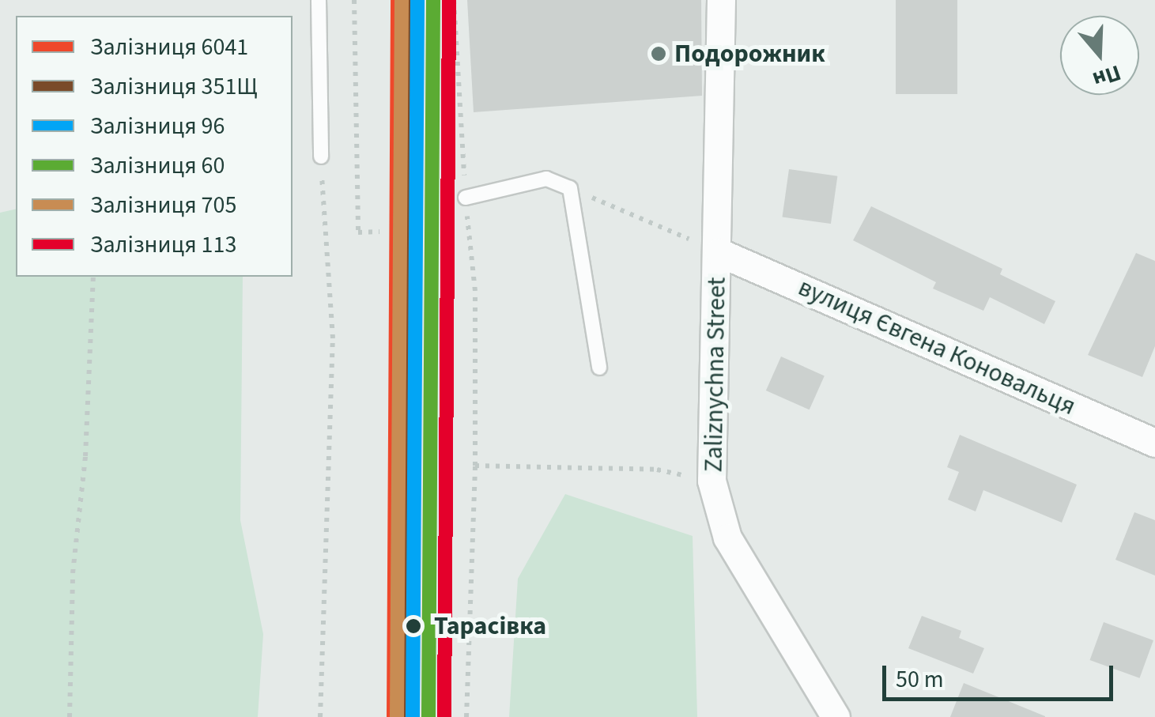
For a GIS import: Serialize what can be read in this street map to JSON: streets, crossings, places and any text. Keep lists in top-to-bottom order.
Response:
{
  "streets": {
    "street": ["вулиця Євгена Коновальця", "Zaliznychna Street"]
  },
  "crossings": [
    ["вулиця Євгена Коновальця", "Zaliznychna Street"]
  ],
  "places": ["Подорожник", "Тарасівка"],
  "lines": [
    "rail line 6041",
    "rail line 351Щ",
    "rail line 96",
    "rail line 60",
    "rail line 705",
    "rail line 113"
  ],
  "legend": [
    "Залізниця 6041",
    "Залізниця 351Щ",
    "Залізниця 96",
    "Залізниця 60",
    "Залізниця 705",
    "Залізниця 113"
  ],
  "scale_bar": "50 m",
  "north": "bottom"
}
